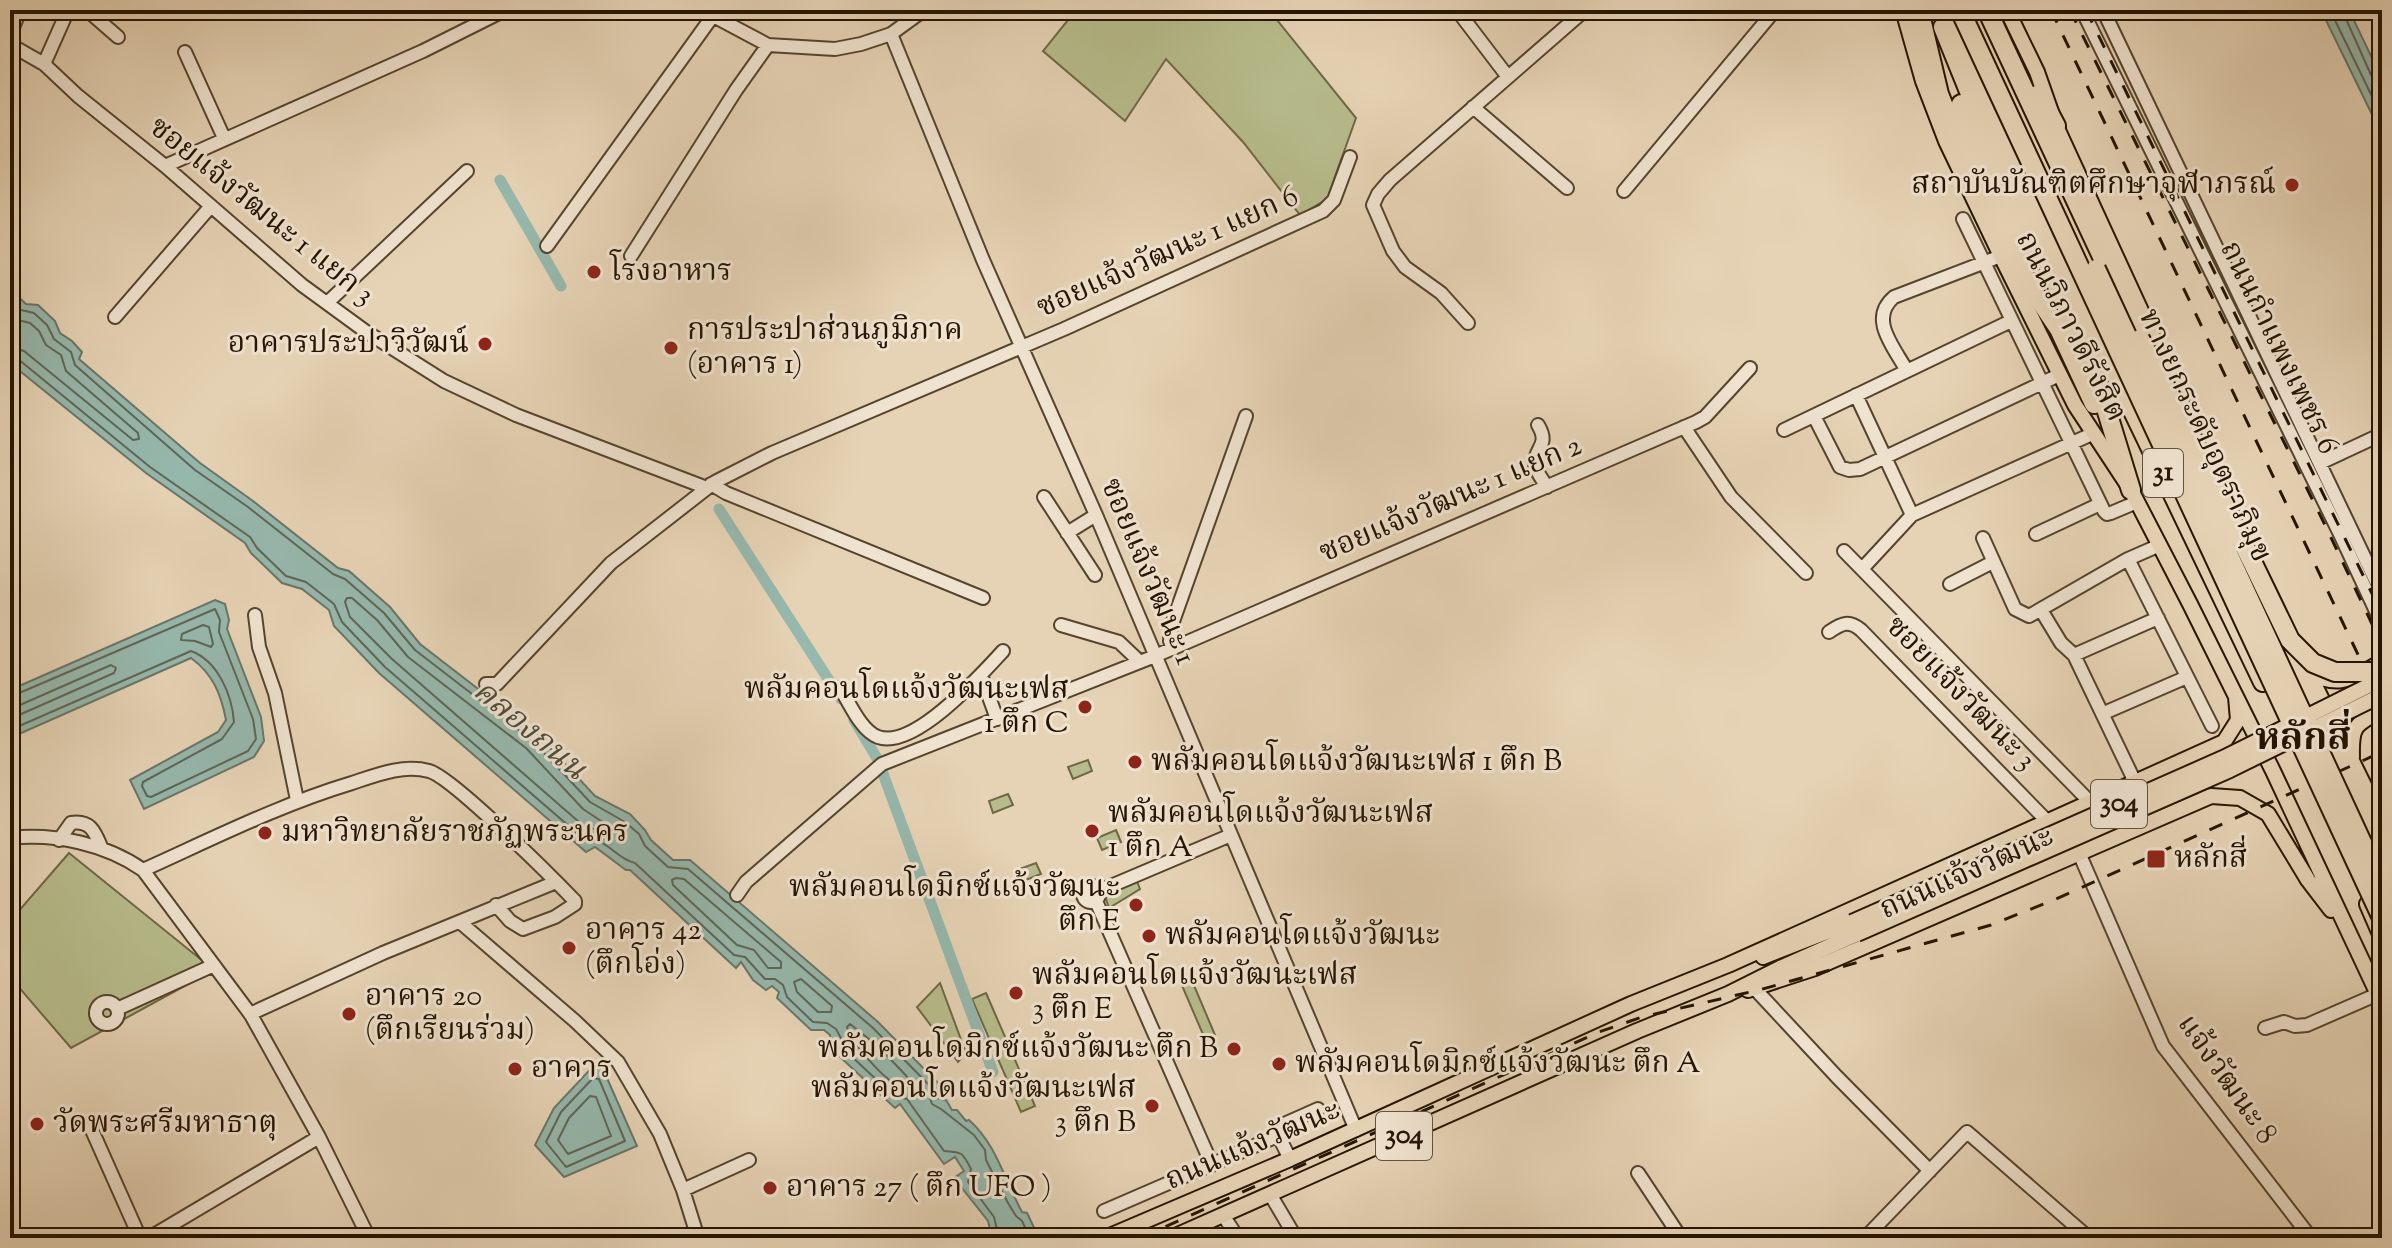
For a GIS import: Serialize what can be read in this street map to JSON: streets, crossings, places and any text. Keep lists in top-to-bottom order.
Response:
{
  "streets": {
    "highway": ["ถนนวิภาวดีรังสิต", "ทางยกระดับอุตราภิมุข", "31"],
    "main road": ["304", "ถนนแจ้งวัฒนะ"],
    "street": [
      "ซอยแจ้งวัฒนะ 1 แยก 3",
      "ซอยแจ้งวัฒนะ 1 แยก 6",
      "ถนนกำแพงเพชร 6",
      "ซอยแจ้งวัฒนะ 1 แยก 2",
      "ซอยแจ้งวัฒนะ 1",
      "ซอยแจ้งวัฒนะ 3",
      "แจ้งวัฒนะ 8"
    ]
  },
  "crossings": [
    ["ซอยแจ้งวัฒนะ 1 แยก 3", "ซอยแจ้งวัฒนะ 1 แยก 6"],
    ["ซอยแจ้งวัฒนะ 1 แยก 6", "ซอยแจ้งวัฒนะ 1"],
    ["ถนนวิภาวดีรังสิต", "ถนนแจ้งวัฒนะ"],
    ["ซอยแจ้งวัฒนะ 1 แยก 2", "ซอยแจ้งวัฒนะ 1"],
    ["ซอยแจ้งวัฒนะ 1", "ถนนแจ้งวัฒนะ"],
    ["ซอยแจ้งวัฒนะ 3", "ถนนแจ้งวัฒนะ"],
    ["ถนนแจ้งวัฒนะ", "แจ้งวัฒนะ 8"]
  ],
  "districts": ["หลักสี่"],
  "water": ["คลองถนน"],
  "places": {
    "other": [
      "สถาบันบัณฑิตศึกษาจุฬาภรณ์",
      "โรงอาหาร",
      "อาคารประปาวิวัฒน์",
      "การประปาส่วนภูมิภาค (อาคาร 1)",
      "พลัมคอนโดแจ้งวัฒนะเฟส 1 ตึก C",
      "พลัมคอนโดแจ้งวัฒนะเฟส 1 ตึก B",
      "พลัมคอนโดแจ้งวัฒนะเฟส 1 ตึก A",
      "มหาวิทยาลัยราชภัฏพระนคร",
      "พลัมคอนโดมิกซ์แจ้งวัฒนะ ตึก E",
      "พลัมคอนโดแจ้งวัฒนะ",
      "อาคาร 42 (ตึกโอ่ง)",
      "พลัมคอนโดแจ้งวัฒนะเฟส 3 ตึก E",
      "อาคาร 20 (ตึกเรียนร่วม)",
      "พลัมคอนโดมิกซ์แจ้งวัฒนะ ตึก B",
      "พลัมคอนโดมิกซ์แจ้งวัฒนะ ตึก A",
      "อาคาร",
      "พลัมคอนโดแจ้งวัฒนะเฟส 3 ตึก B",
      "วัดพระศรีมหาธาตุ",
      "อาคาร 27 ( ตึก UFO )"
    ],
    "transit": ["หลักสี่"]
  }
}
